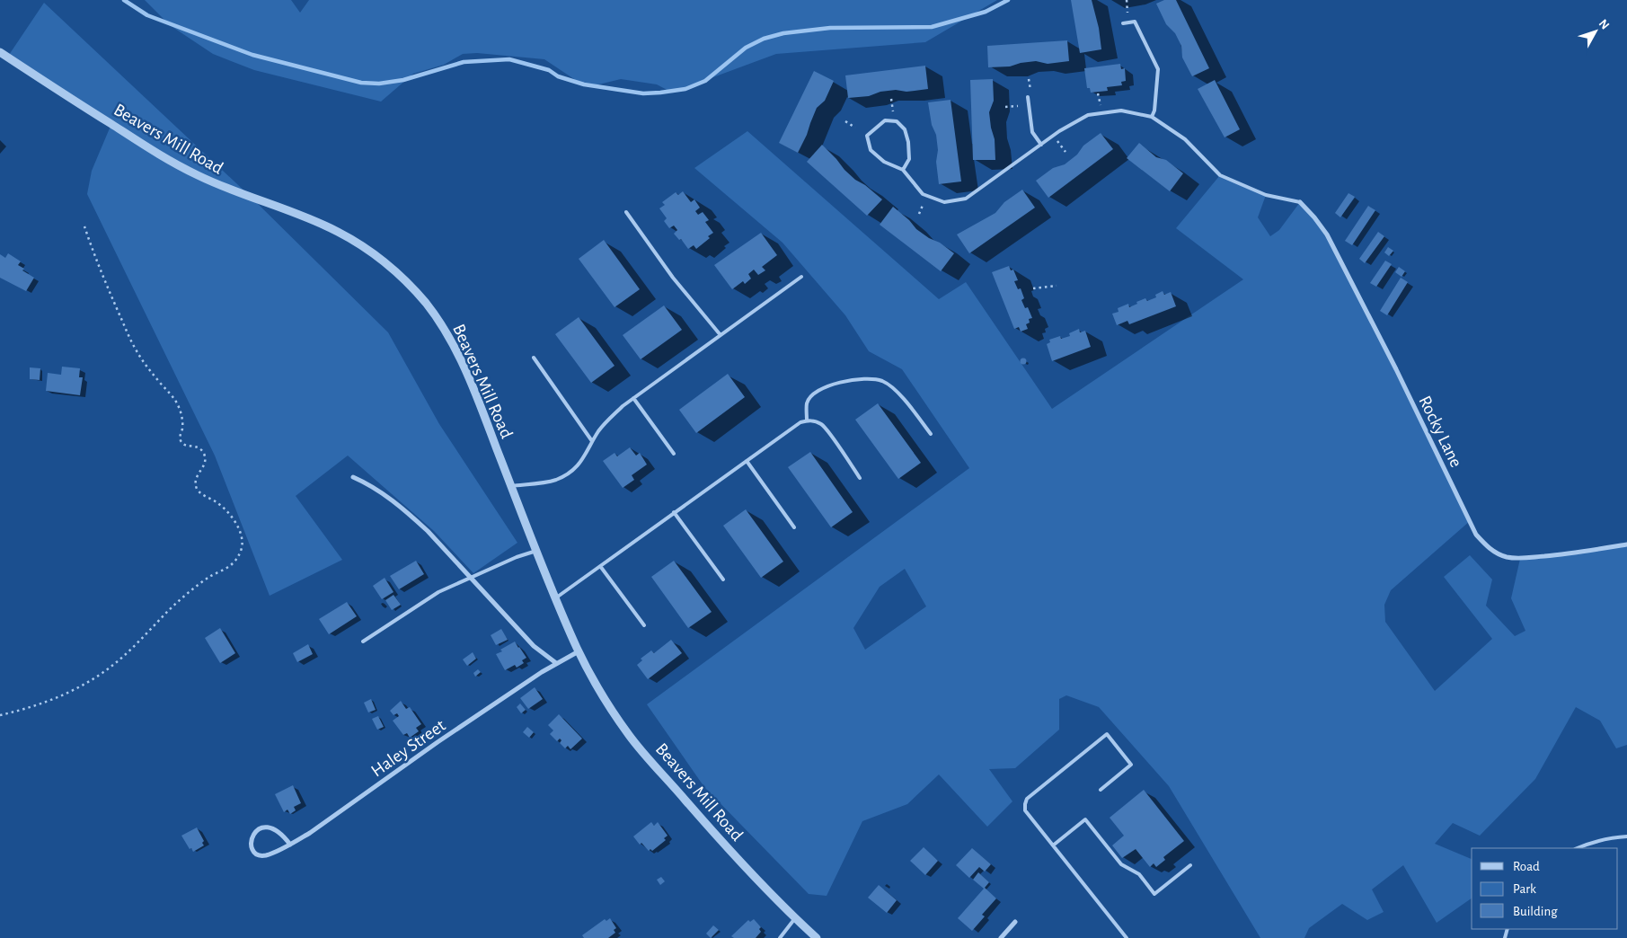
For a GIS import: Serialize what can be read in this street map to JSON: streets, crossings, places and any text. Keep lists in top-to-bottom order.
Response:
{
  "streets": {
    "street": ["Beavers Mill Road", "Rocky Lane", "Haley Street"]
  },
  "legend": ["Road", "Park", "Building"],
  "north": "top right"
}
